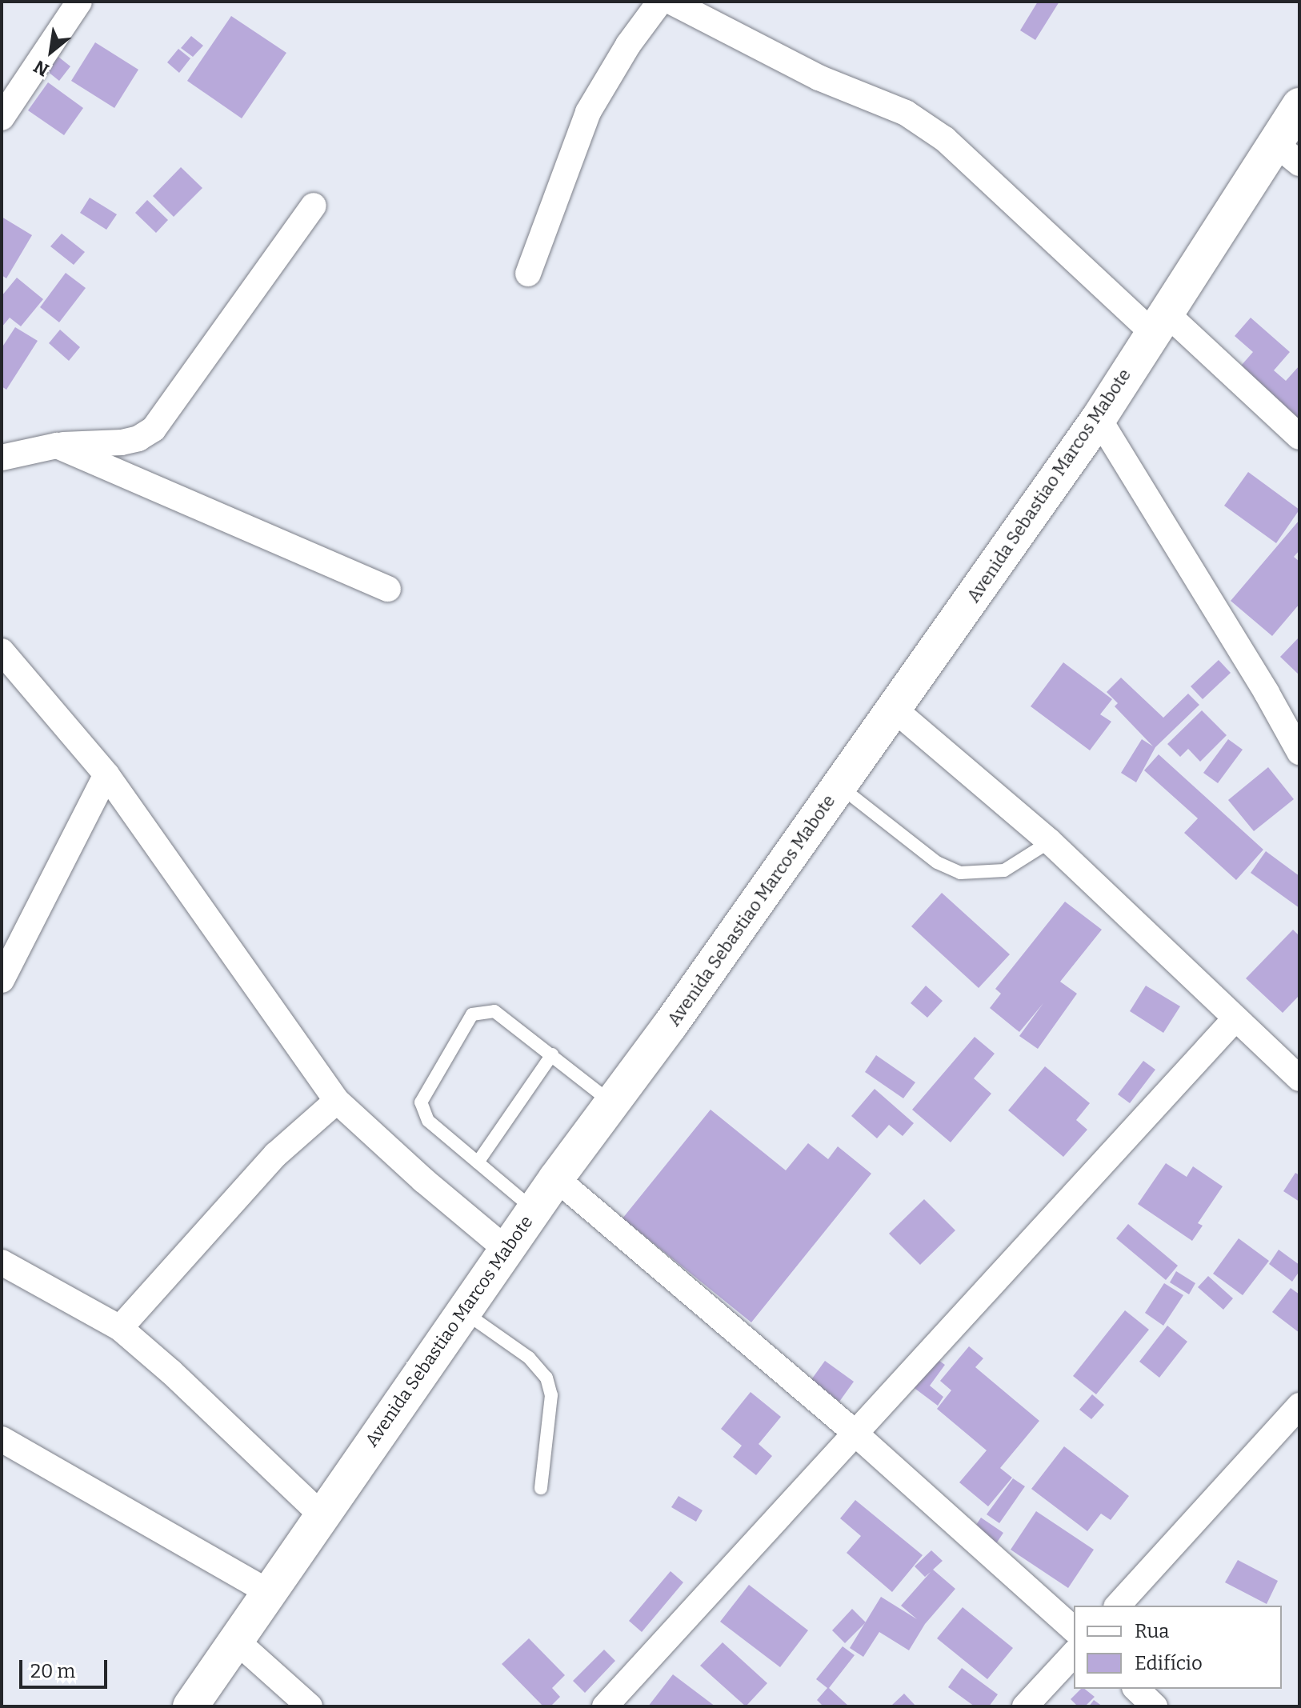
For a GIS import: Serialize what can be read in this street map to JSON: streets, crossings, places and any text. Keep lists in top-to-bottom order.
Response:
{
  "streets": {
    "main road": ["Avenida Sebastiao Marcos Mabote"]
  },
  "legend": ["Rua", "Edifício"],
  "scale_bar": "20 m",
  "north": "bottom left"
}
